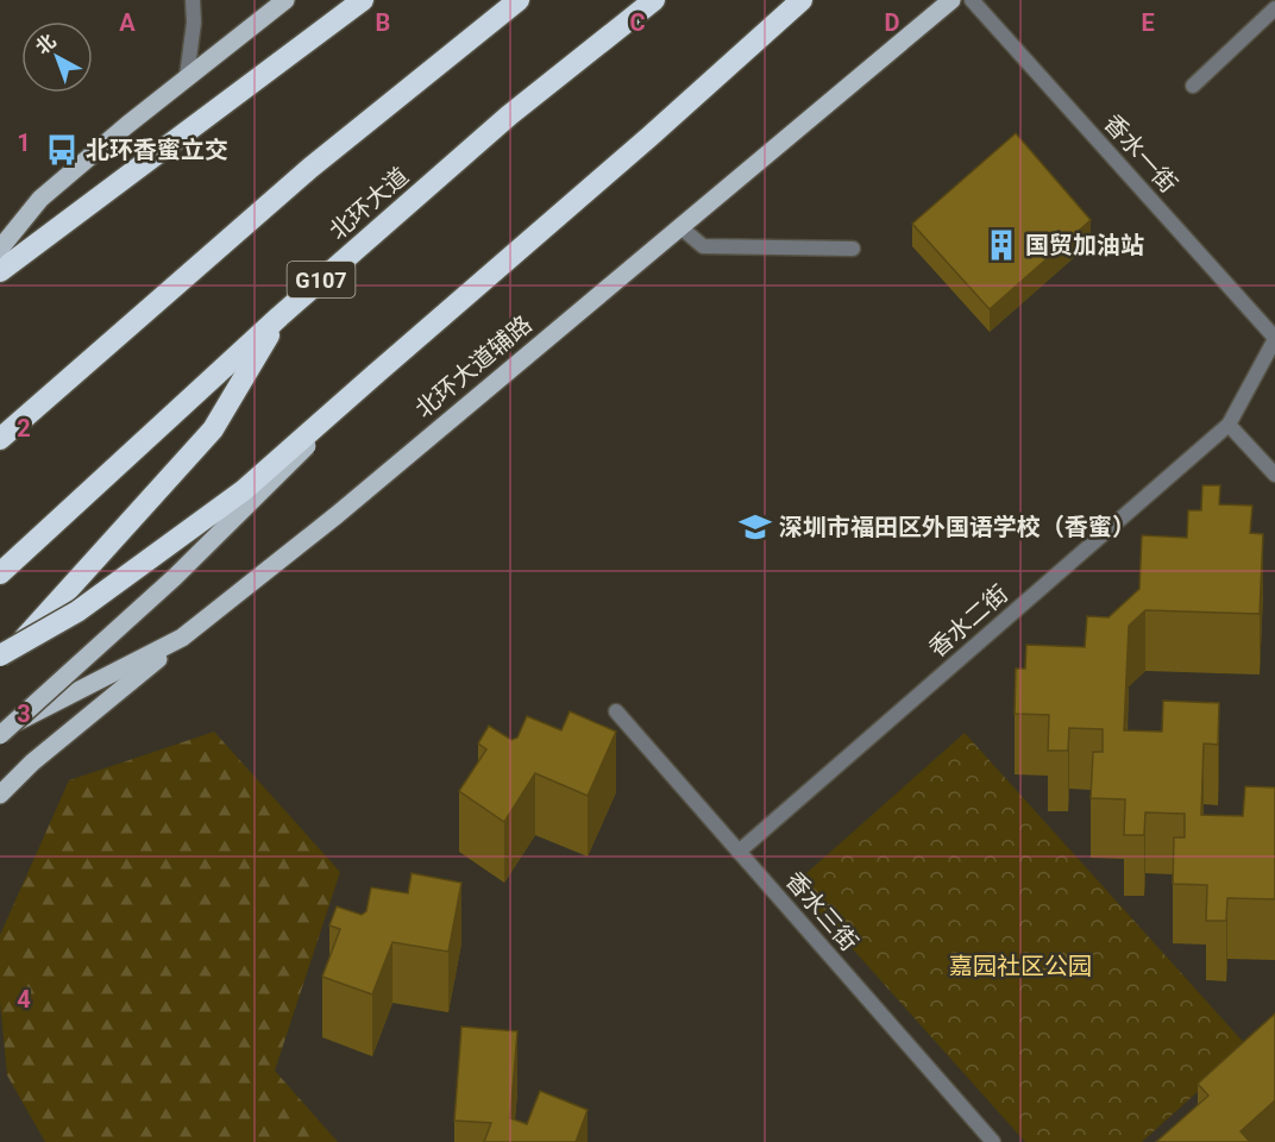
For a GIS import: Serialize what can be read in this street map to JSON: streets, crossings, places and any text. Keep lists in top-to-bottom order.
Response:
{
  "streets": {
    "highway": ["北环大道", "G107"],
    "main road": ["北环大道辅路"],
    "street": ["香水一街", "香水二街", "香水三街"]
  },
  "crossings": [
    ["香水一街", "香水二街"],
    ["香水二街", "香水三街"]
  ],
  "parks": ["嘉园社区公园"],
  "places": {
    "bus stop": ["北环香蜜立交"],
    "building": ["国贸加油站"],
    "school or university": ["深圳市福田区外国语学校（香蜜）"]
  },
  "north": "top left",
  "grid": {
    "columns": [
      "A",
      "B",
      "C",
      "D",
      "E"
    ],
    "rows": [
      "1",
      "2",
      "3",
      "4"
    ]
  }
}
